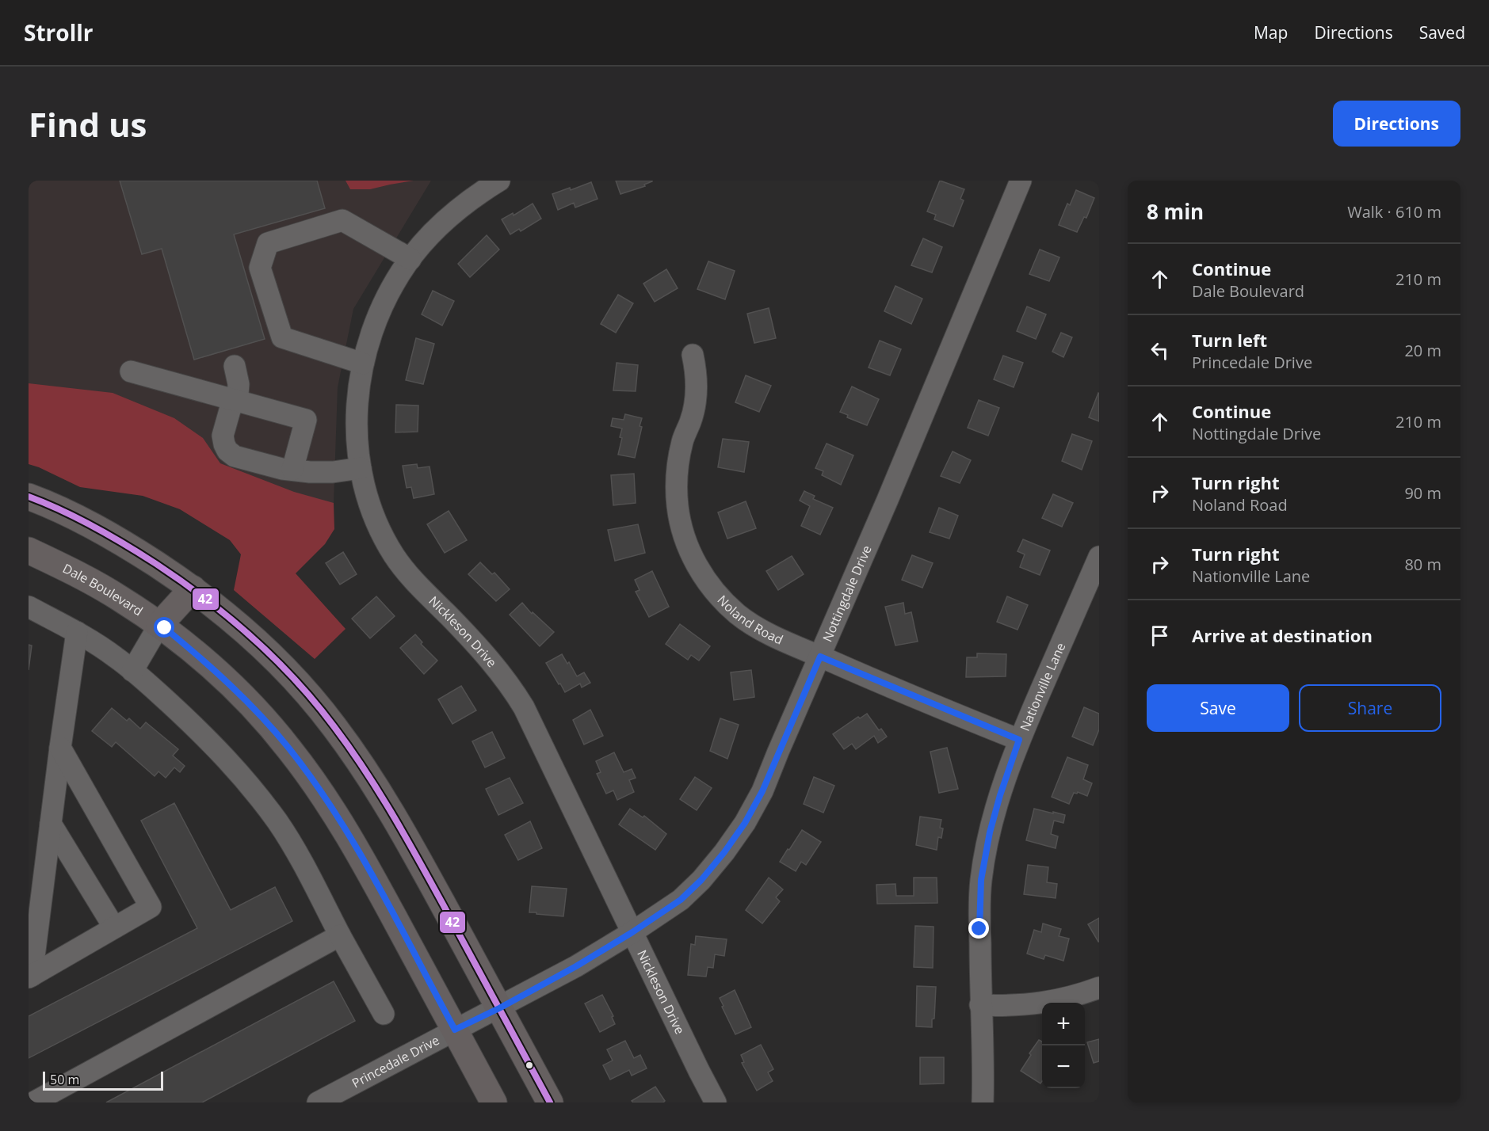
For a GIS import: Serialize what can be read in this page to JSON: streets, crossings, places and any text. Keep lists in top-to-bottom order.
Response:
{
  "streets": {
    "main road": ["Dale Boulevard"],
    "street": [
      "Nottingdale Drive",
      "Noland Road",
      "Nickleson Drive",
      "Nationville Lane",
      "Princedale Drive"
    ]
  },
  "crossings": [
    ["Dale Boulevard", "Princedale Drive"],
    ["Nottingdale Drive", "Noland Road"],
    ["Nottingdale Drive", "Nickleson Drive"],
    ["Nottingdale Drive", "Princedale Drive"],
    ["Noland Road", "Nationville Lane"]
  ],
  "lines": ["transit line 42"],
  "scale_bar": "50 m",
  "page": {
    "header": "Strollr",
    "nav": ["Map", "Directions", "Saved"],
    "buttons": [
      "Directions",
      ["Save", "Share"]
    ],
    "title": "Find us",
    "heading": ["8 min", "Walk · 610 m"],
    "list": [
      ["Continue", "Dale Boulevard", "210 m"],
      ["Turn left", "Princedale Drive", "20 m"],
      ["Continue", "Nottingdale Drive", "210 m"],
      ["Turn right", "Noland Road", "90 m"],
      ["Turn right", "Nationville Lane", "80 m"],
      "Arrive at destination"
    ],
    "map_buttons": ["+", "−"],
    "scale": "50 m"
  }
}
